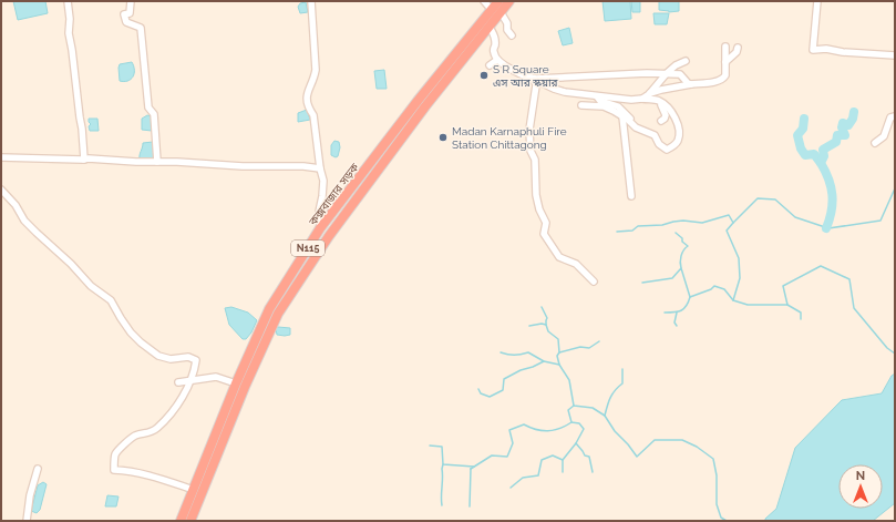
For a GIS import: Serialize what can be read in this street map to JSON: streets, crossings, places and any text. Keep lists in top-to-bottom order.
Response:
{
  "streets": {
    "highway": ["কক্সবাজার সড়ক", "N115"]
  },
  "places": ["S R Square এস আর স্কয়ার", "Madan Karnaphuli Fire Station Chittagong"],
  "north": "top"
}
